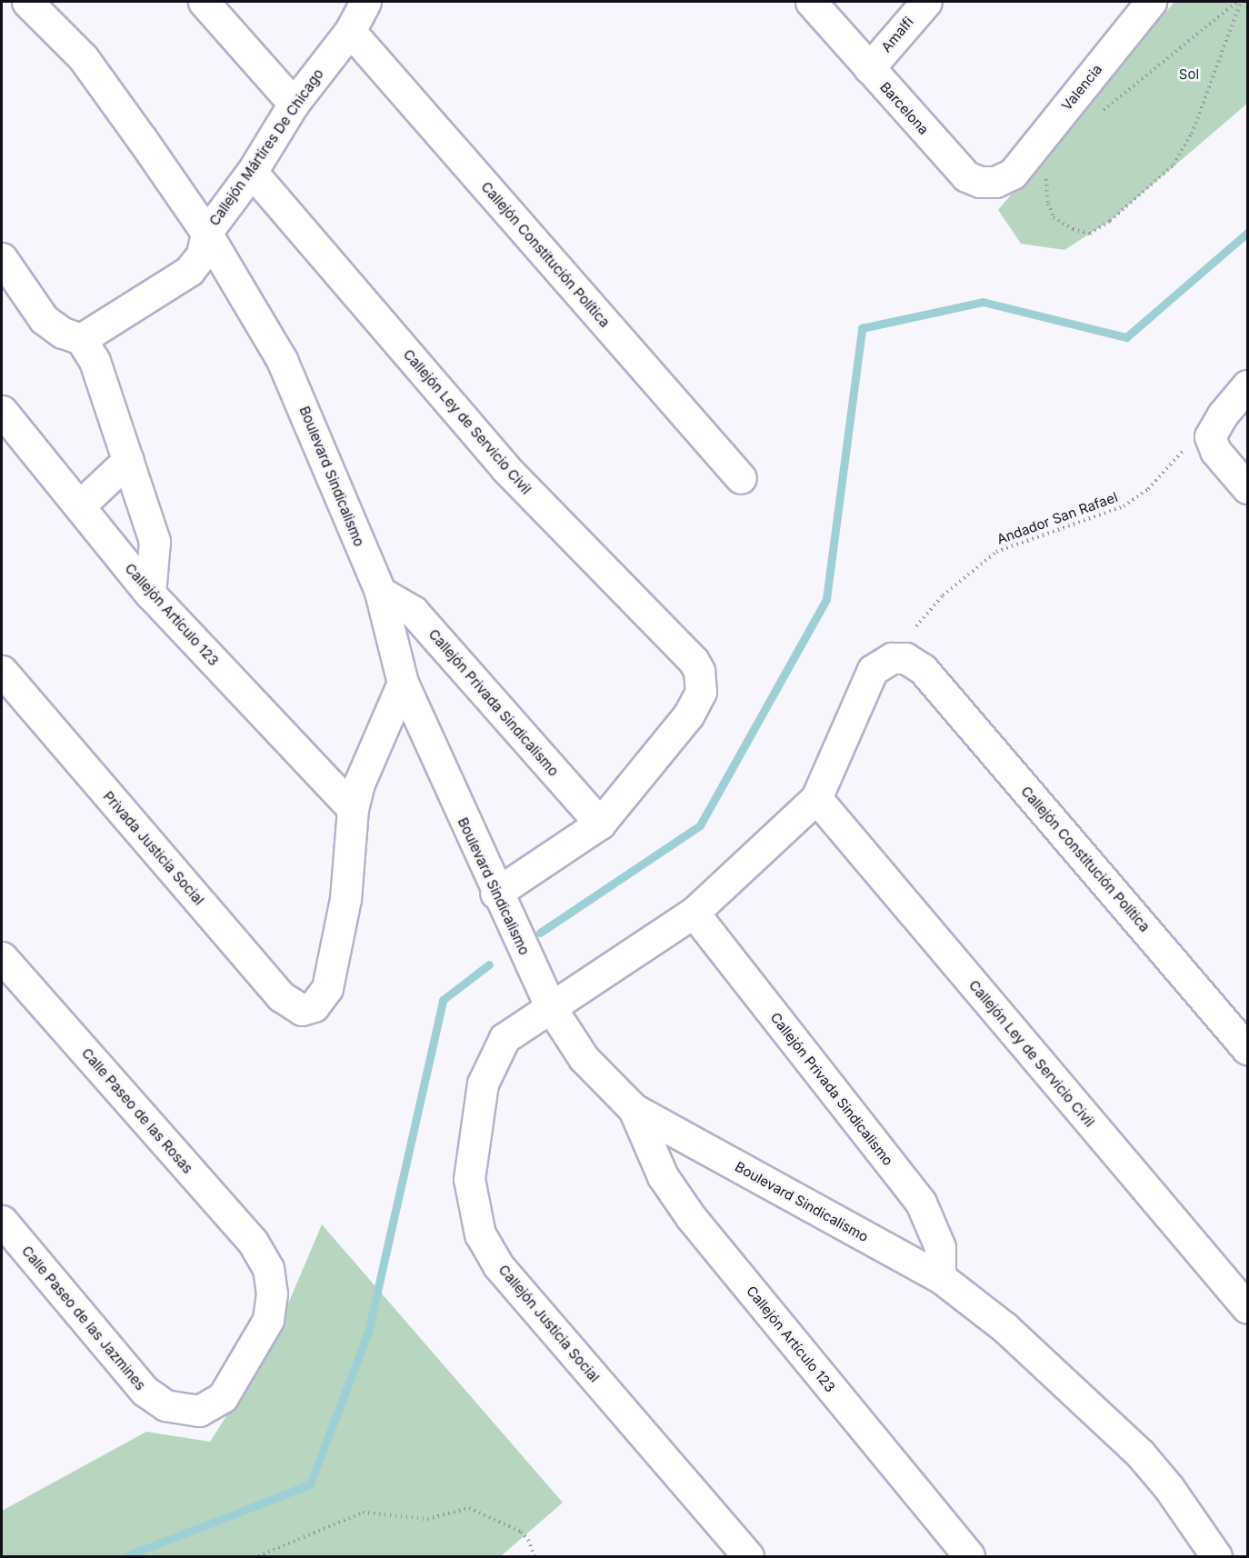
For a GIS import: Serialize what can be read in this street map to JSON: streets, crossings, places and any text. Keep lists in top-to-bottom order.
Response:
{
  "streets": {
    "street": [
      "Amalfi",
      "Valencia",
      "Barcelona",
      "Callejón Mártires De Chicago",
      "Callejón Constitución Política",
      "Callejón Ley de Servicio Civil",
      "Boulevard Sindicalismo",
      "Callejón Artículo 123",
      "Callejón Privada Sindicalismo",
      "Privada Justicia Social",
      "Calle Paseo de las Rosas",
      "Calle Paseo de las Jazmines",
      "Callejón Justicia Social"
    ],
    "path": ["Andador San Rafael"]
  },
  "crossings": [
    ["Amalfi", "Barcelona"],
    ["Valencia", "Barcelona"],
    ["Callejón Mártires De Chicago", "Callejón Constitución Política"],
    ["Callejón Mártires De Chicago", "Callejón Ley de Servicio Civil"],
    ["Callejón Mártires De Chicago", "Boulevard Sindicalismo"],
    ["Callejón Constitución Política", "Callejón Ley de Servicio Civil"],
    ["Callejón Constitución Política", "Callejón Justicia Social"],
    ["Callejón Ley de Servicio Civil", "Callejón Privada Sindicalismo"],
    ["Callejón Ley de Servicio Civil", "Callejón Justicia Social"],
    ["Boulevard Sindicalismo", "Callejón Artículo 123"],
    ["Boulevard Sindicalismo", "Callejón Privada Sindicalismo"],
    ["Boulevard Sindicalismo", "Callejón Justicia Social"],
    ["Callejón Artículo 123", "Privada Justicia Social"],
    ["Callejón Privada Sindicalismo", "Callejón Justicia Social"],
    ["Calle Paseo de las Rosas", "Calle Paseo de las Jazmines"]
  ],
  "parks": ["Sol"]
}
